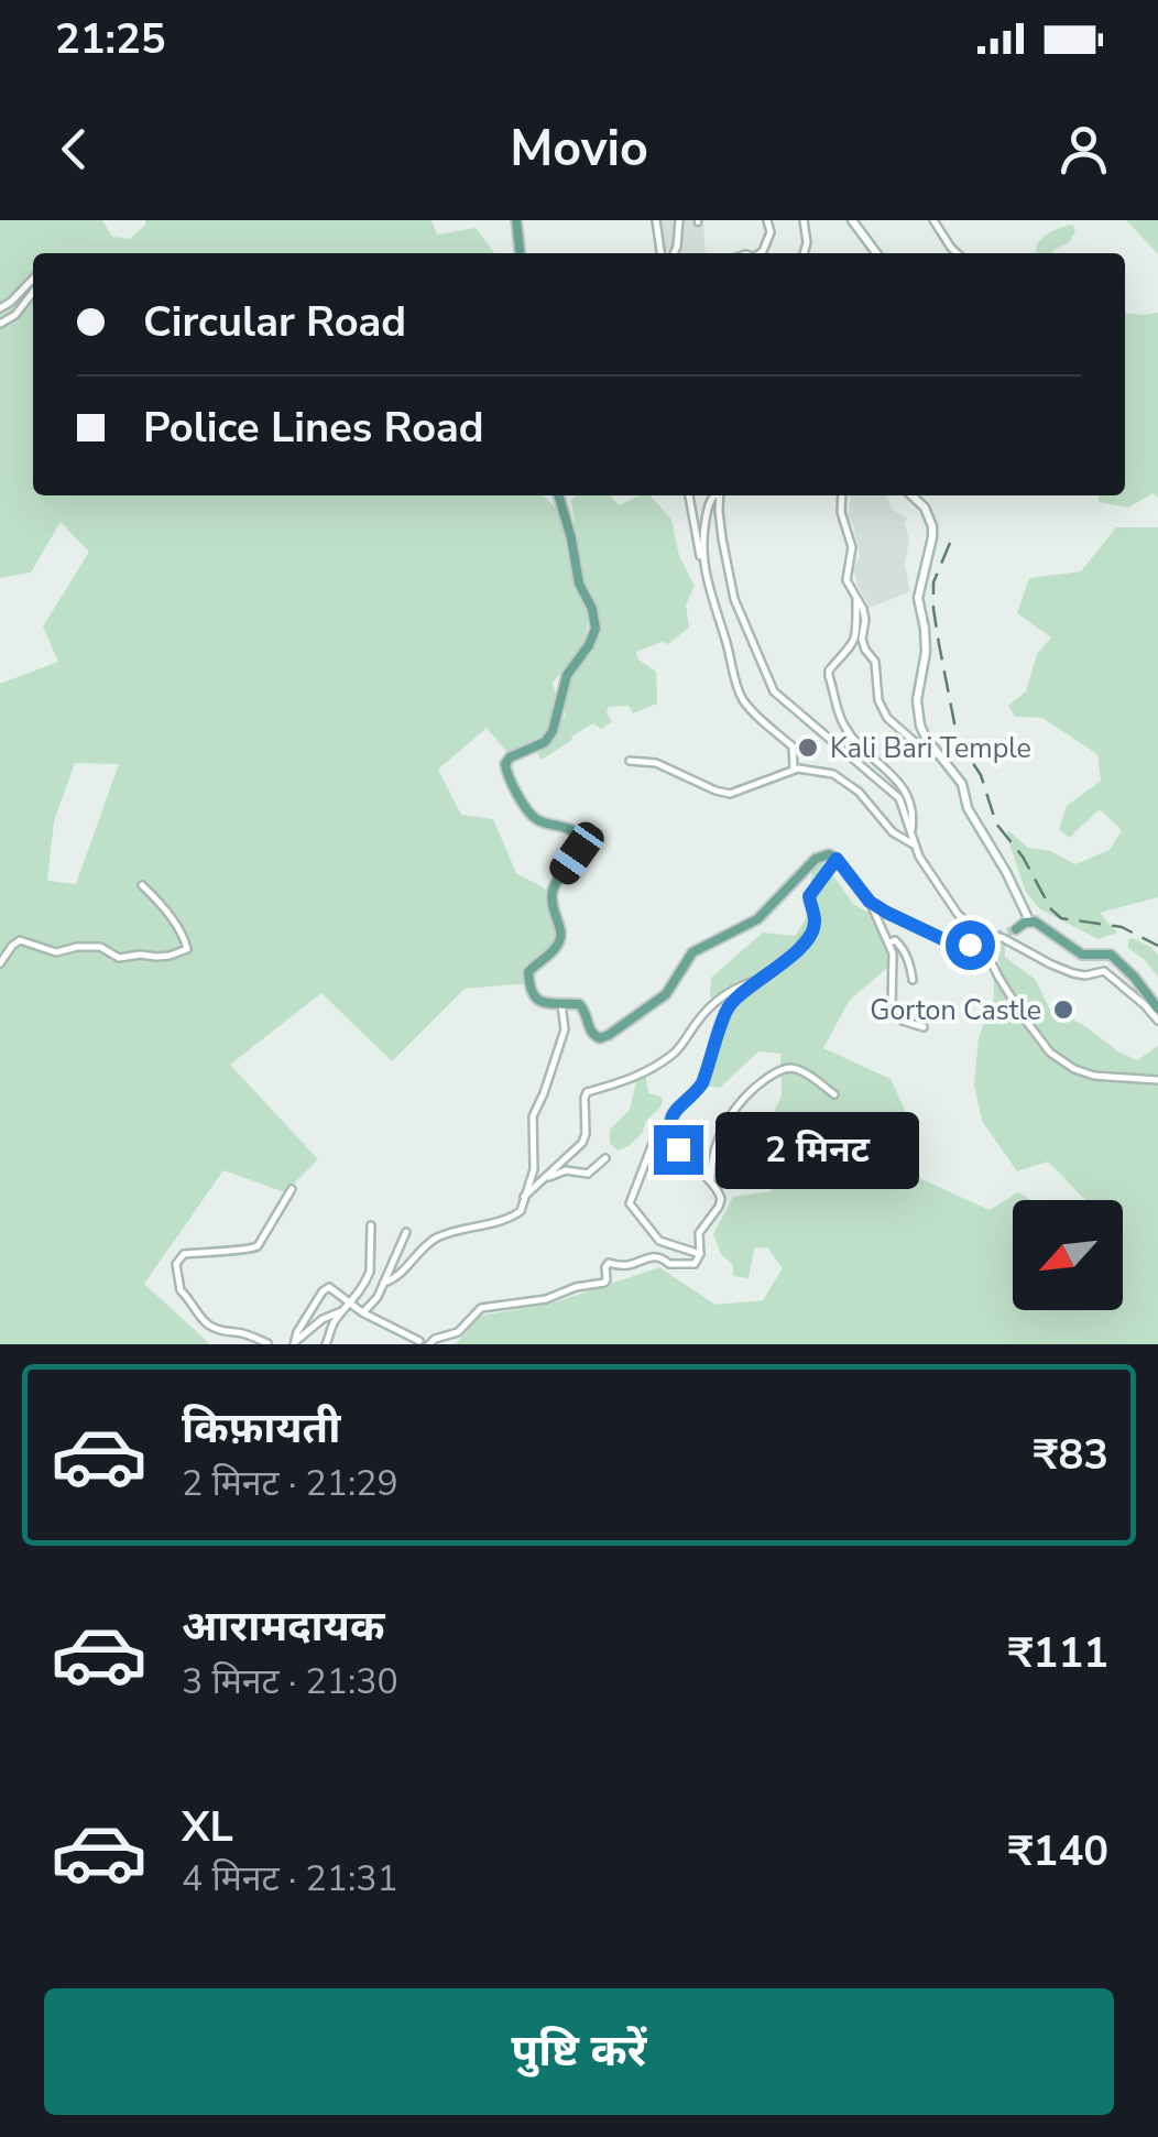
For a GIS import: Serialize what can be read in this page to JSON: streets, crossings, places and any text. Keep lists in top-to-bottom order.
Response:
{
  "places": ["Kali Bari Temple", "Gorton Castle"],
  "north": "bottom left",
  "page": {
    "status": "21:25",
    "header": "Movio",
    "banner": ["Circular Road", "Police Lines Road"],
    "bubble": "2 मिनट",
    "list": [
      {
        "name": "किफ़ायती",
        "note": "2 मिनट · 21:29",
        "value": "₹83"
      },
      {
        "name": "आरामदायक",
        "note": "3 मिनट · 21:30",
        "value": "₹111"
      },
      {
        "name": "XL",
        "note": "4 मिनट · 21:31",
        "value": "₹140"
      }
    ],
    "buttons": "पुष्टि करें"
  }
}
